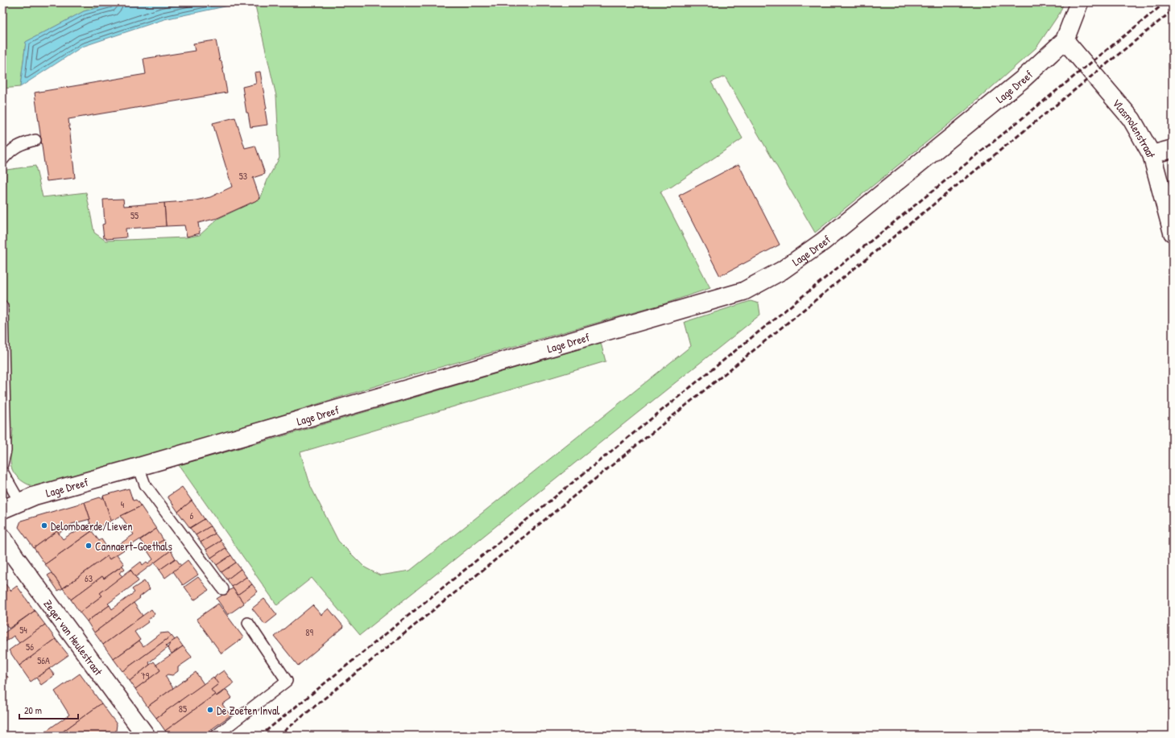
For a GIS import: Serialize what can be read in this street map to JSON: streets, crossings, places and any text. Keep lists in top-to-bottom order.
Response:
{
  "streets": {
    "street": ["Lage Dreef", "Vlasmolenstraat", "Zeger van Heulestraat"]
  },
  "crossings": [
    ["Lage Dreef", "Vlasmolenstraat"]
  ],
  "places": ["Delombaerde/Lieven", "Cannaert-Goethals", "De Zoeten Inval"],
  "house_numbers": [
    "53",
    "55",
    "4",
    "6",
    "63",
    "54",
    "89",
    "56",
    "56A",
    "79",
    "85"
  ],
  "scale_bar": "20 m"
}
